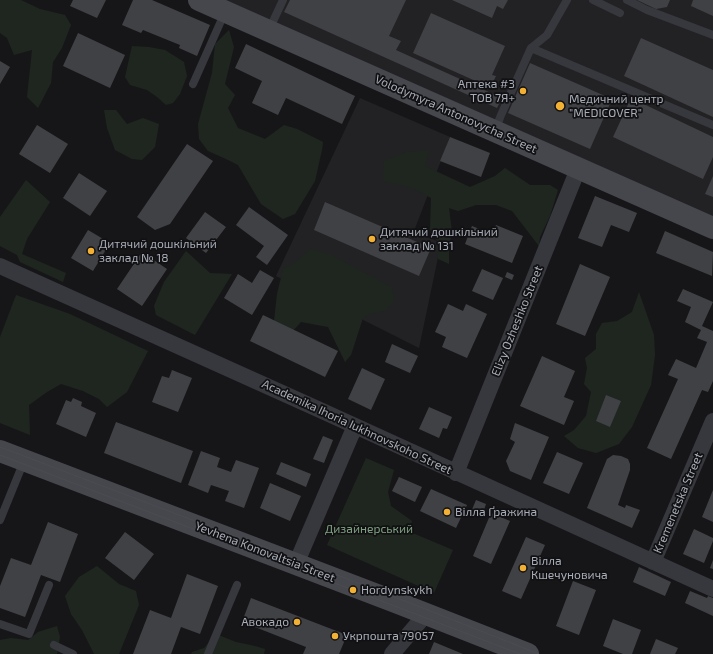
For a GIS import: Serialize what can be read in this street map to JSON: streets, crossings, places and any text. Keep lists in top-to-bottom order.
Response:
{
  "streets": {
    "main road": ["Volodymyra Antonovycha Street", "Yevhena Konovaltsia Street"],
    "street": ["Elizy Ozheshko Street", "Academika Ihoria Iukhnovskoho Street", "Kremenetska Street"]
  },
  "crossings": [
    ["Volodymyra Antonovycha Street", "Elizy Ozheshko Street"],
    ["Elizy Ozheshko Street", "Academika Ihoria Iukhnovskoho Street"],
    ["Academika Ihoria Iukhnovskoho Street", "Kremenetska Street"]
  ],
  "parks": ["Дизайнерський"],
  "places": [
    "Аптека #3 ТОВ 7Я+",
    "Медичний центр \"MEDICOVER\"",
    "Дитячий дошкільний заклад № 131",
    "Дитячий дошкільний заклад № 18",
    "Вілла Ґражина",
    "Вілла Кшечуновича",
    "Hordynskykh",
    "Авокадо",
    "Укрпошта 79057"
  ]
}
